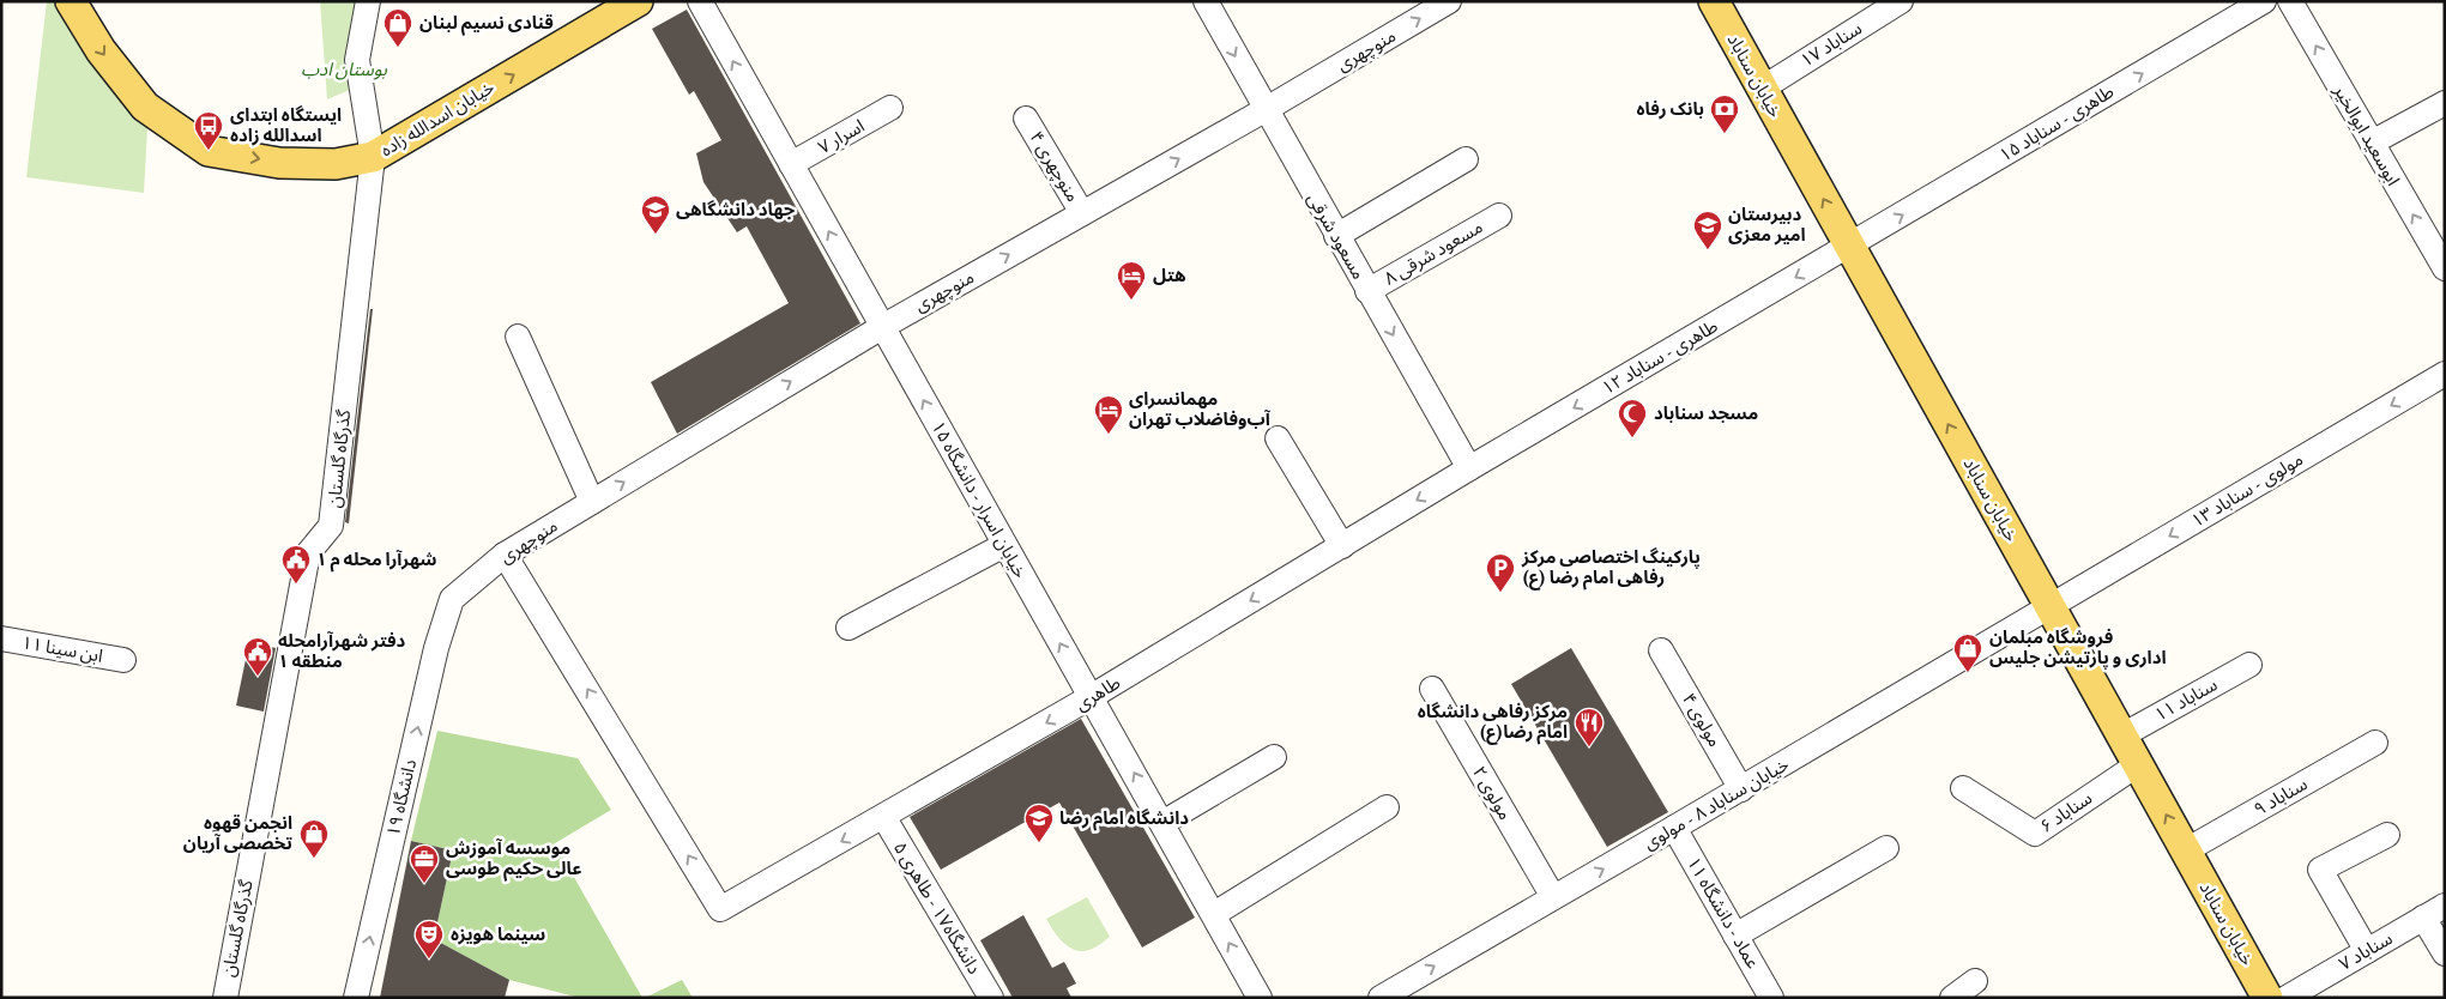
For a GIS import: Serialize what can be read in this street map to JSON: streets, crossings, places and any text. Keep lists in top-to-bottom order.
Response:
{
  "streets": {
    "main road": ["خیابان سناباد", "خیابان اسدالله زاده"],
    "street": [
      "سناباد ۱۷",
      "منوچهری",
      "طاهری - سناباد ۱۵",
      "ابوسعید ابوالخیر",
      "اسرار ۷",
      "منوچهری ۴",
      "مسعود شرقی",
      "مسعود شرقی ۸",
      "طاهری - سناباد ۱۲",
      "گذرگاه گلستان",
      "مولوی - سناباد ۱۳",
      "خیابان اسرار - دانشگاه ۱۵",
      "ابن سینا ۱۱",
      "طاهری",
      "سناباد ۱۱",
      "مولوی ۴",
      "مولوی ۲",
      "سناباد ۹",
      "دانشگاه ۱۹",
      "خیابان سناباد ۸ - مولوی",
      "سناباد ۶",
      "دانشگاه۱۷ - طاهری ۵",
      "عماد - دانشگاه ۱۱",
      "سناباد ۷"
    ]
  },
  "crossings": [
    ["سناباد ۱۷", "خیابان سناباد"],
    ["منوچهری", "منوچهری ۴"],
    ["منوچهری", "مسعود شرقی"],
    ["منوچهری", "خیابان اسرار - دانشگاه ۱۵"],
    ["منوچهری", "طاهری"],
    ["منوچهری", "دانشگاه ۱۹"],
    ["خیابان سناباد", "طاهری - سناباد ۱۵"],
    ["خیابان سناباد", "طاهری - سناباد ۱۲"],
    ["خیابان سناباد", "مولوی - سناباد ۱۳"],
    ["خیابان سناباد", "سناباد ۱۱"],
    ["خیابان سناباد", "سناباد ۹"],
    ["خیابان سناباد", "خیابان سناباد ۸ - مولوی"],
    ["خیابان سناباد", "سناباد ۶"],
    ["خیابان اسدالله زاده", "گذرگاه گلستان"],
    ["طاهری - سناباد ۱۵", "طاهری - سناباد ۱۲"],
    ["اسرار ۷", "خیابان اسرار - دانشگاه ۱۵"],
    ["مسعود شرقی", "مسعود شرقی ۸"],
    ["مسعود شرقی", "طاهری - سناباد ۱۲"],
    ["مسعود شرقی", "طاهری"],
    ["طاهری - سناباد ۱۲", "طاهری"],
    ["مولوی - سناباد ۱۳", "خیابان سناباد ۸ - مولوی"],
    ["خیابان اسرار - دانشگاه ۱۵", "طاهری"],
    ["طاهری", "دانشگاه۱۷ - طاهری ۵"],
    ["مولوی ۴", "خیابان سناباد ۸ - مولوی"],
    ["مولوی ۲", "خیابان سناباد ۸ - مولوی"],
    ["خیابان سناباد ۸ - مولوی", "عماد - دانشگاه ۱۱"]
  ],
  "one_way": [
    "منوچهری",
    "خیابان سناباد",
    "خیابان اسدالله زاده",
    "طاهری - سناباد ۱۵",
    "ابوسعید ابوالخیر",
    "طاهری - سناباد ۱۲",
    "مولوی - سناباد ۱۳",
    "خیابان اسرار - دانشگاه ۱۵",
    "دانشگاه ۱۹"
  ],
  "parks": ["بوستان ادب"],
  "places": {
    "shop": ["قنادی نسیم لبنان", "فروشگاه مبلمان اداری و پارتیشن جلیس", "انجمن قهوه تخصصی آریان"],
    "bank": ["بانک رفاه"],
    "bus stop": ["ایستگاه ابتدای اسدالله زاده"],
    "school or university": ["جهاد دانشگاهی", "دبیرستان امیر معزی", "دانشگاه امام رضا"],
    "hotel": ["هتل", "مهمانسرای آب‌و‌فاضلاب تهران"],
    "mosque": ["مسجد سناباد"],
    "public building": ["شهرآرا محله م ۱", "دفتر شهرآرامحله منطقه ۱"],
    "parking": ["پارکینگ اختصاصی مرکز رفاهی امام رضا (ع)"],
    "restaurant": ["مرکز رفاهی دانشگاه امام رضا(ع)"],
    "office": ["موسسه آموزش عالی حکیم طوسی"],
    "theatre": ["سینما هویزه"]
  }
}
